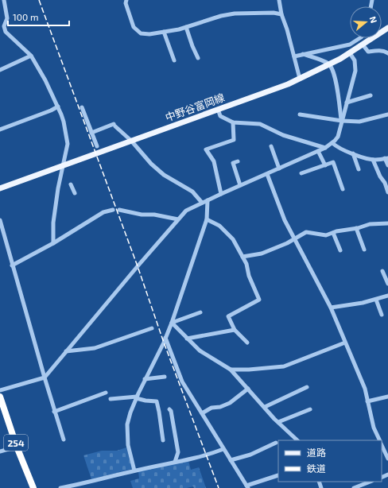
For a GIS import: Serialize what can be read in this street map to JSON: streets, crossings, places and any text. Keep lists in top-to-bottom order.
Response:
{
  "streets": {
    "highway": ["254"],
    "main road": ["中野谷富岡線"]
  },
  "legend": ["道路", "鉄道"],
  "scale_bar": "100 m",
  "north": "right"
}
